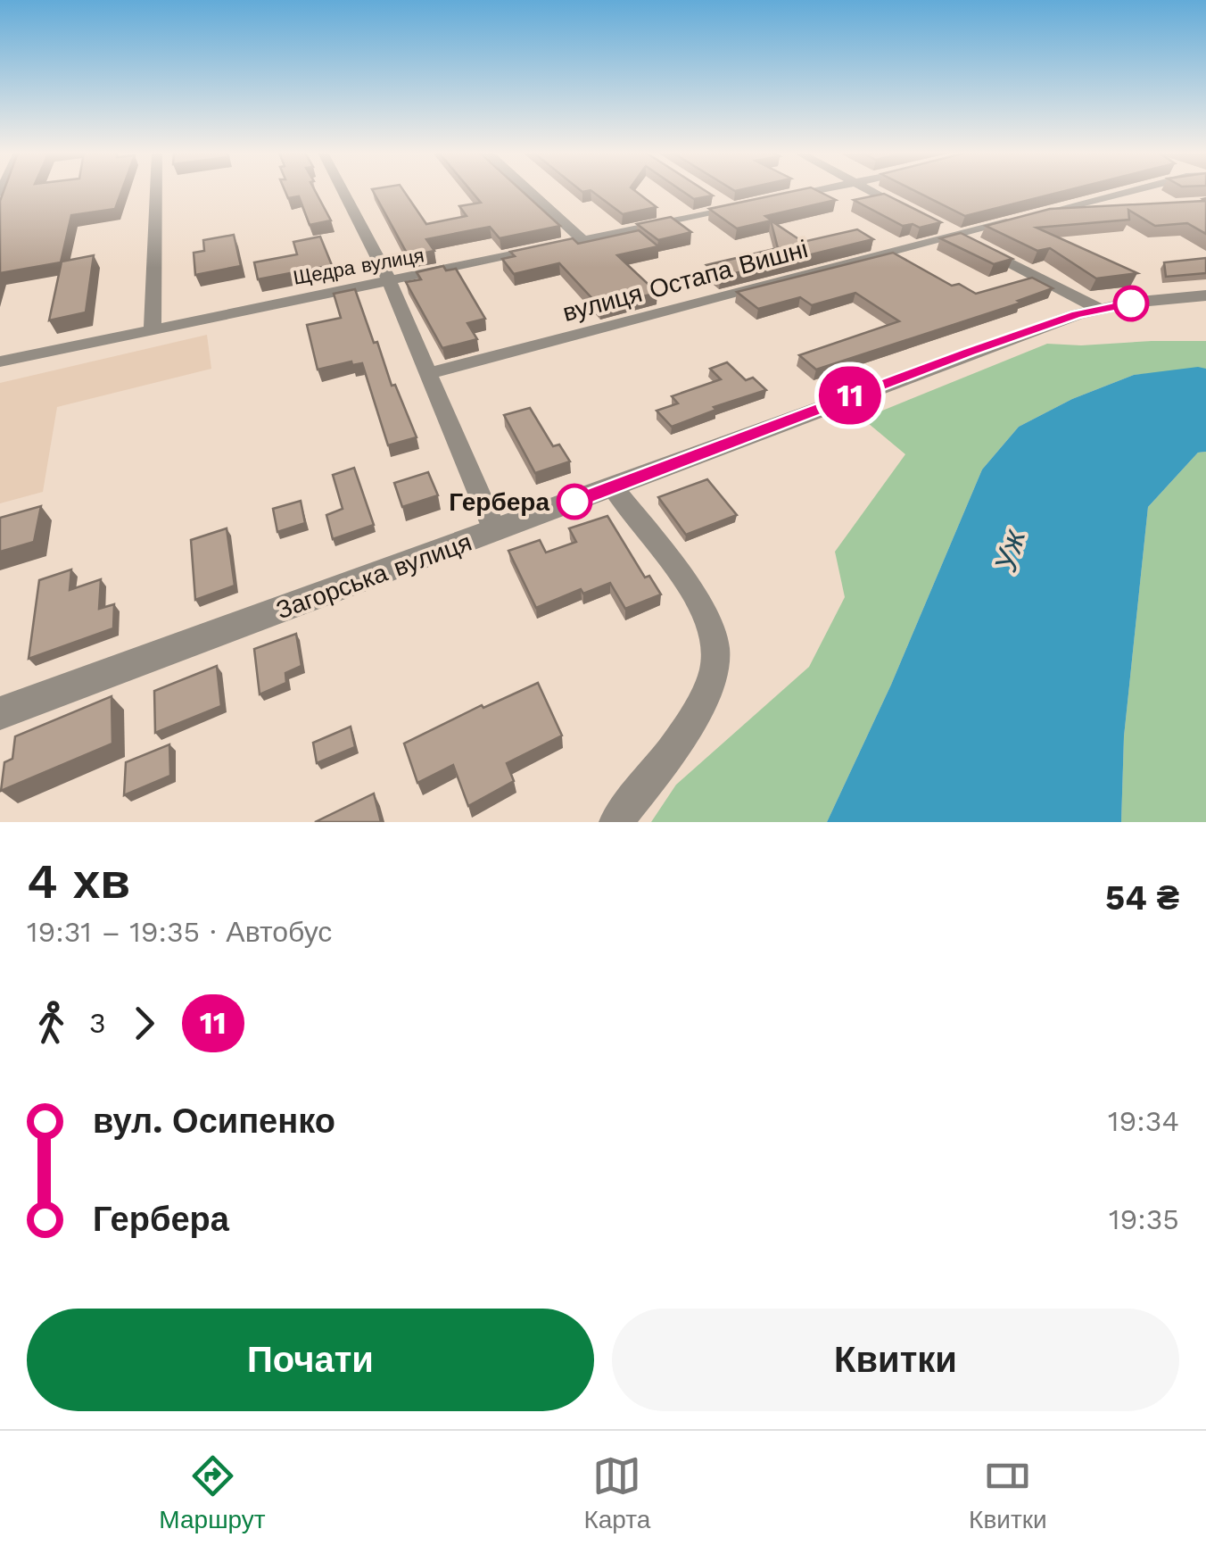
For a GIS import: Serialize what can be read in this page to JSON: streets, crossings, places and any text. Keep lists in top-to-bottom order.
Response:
{
  "streets": {
    "street": ["Щедра вулиця", "вулиця Остапа Вишні", "Загорська вулиця"]
  },
  "water": ["Уж"],
  "places": ["Гербера"],
  "lines": ["bus line 11"],
  "page": {
    "on_map": "11",
    "heading": ["4 хв", "19:31 – 19:35 · Автобус", "54 ₴"],
    "legs": ["3", "11"],
    "list": [
      {
        "name": "вул. Осипенко",
        "value": "19:34"
      },
      {
        "name": "Гербера",
        "value": "19:35"
      }
    ],
    "buttons": ["Почати", "Квитки"],
    "tabs": ["Маршрут", "Карта", "Квитки"]
  }
}
